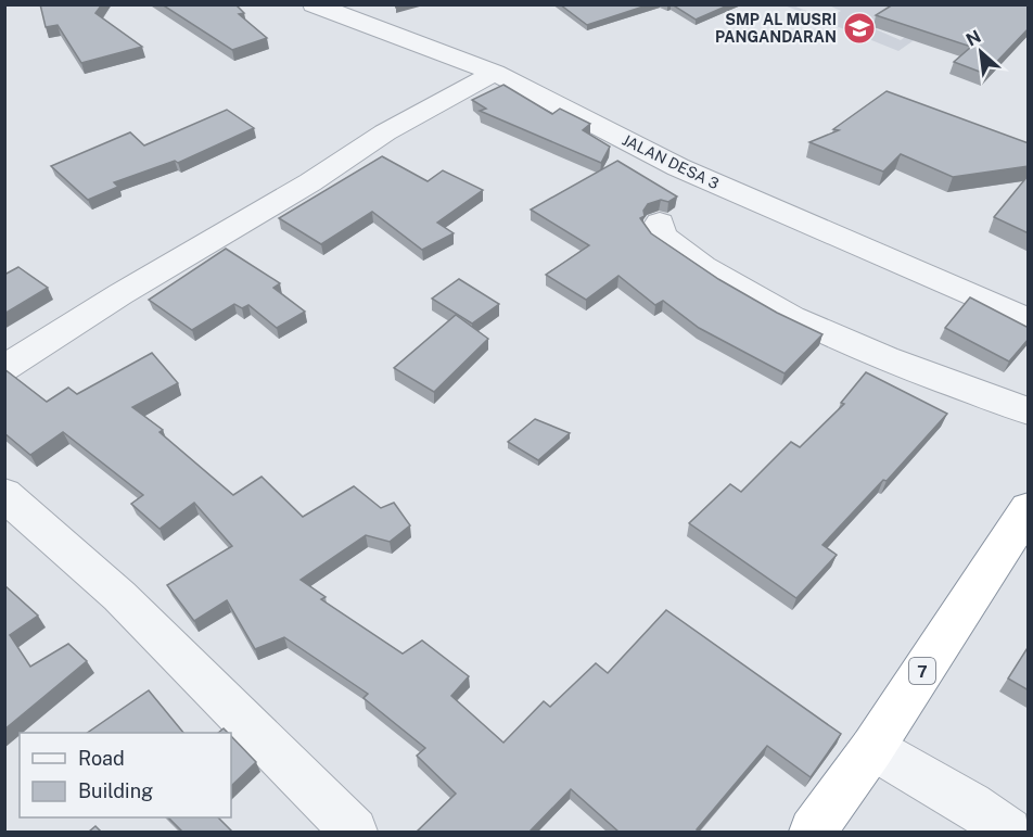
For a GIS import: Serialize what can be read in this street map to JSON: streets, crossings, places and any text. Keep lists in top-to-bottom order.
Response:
{
  "streets": {
    "highway": ["7"],
    "street": ["JALAN DESA 3"]
  },
  "places": {
    "school or university": ["SMP AL MUSRI PANGANDARAN"]
  },
  "legend": ["Road", "Building"],
  "north": "top left"
}
